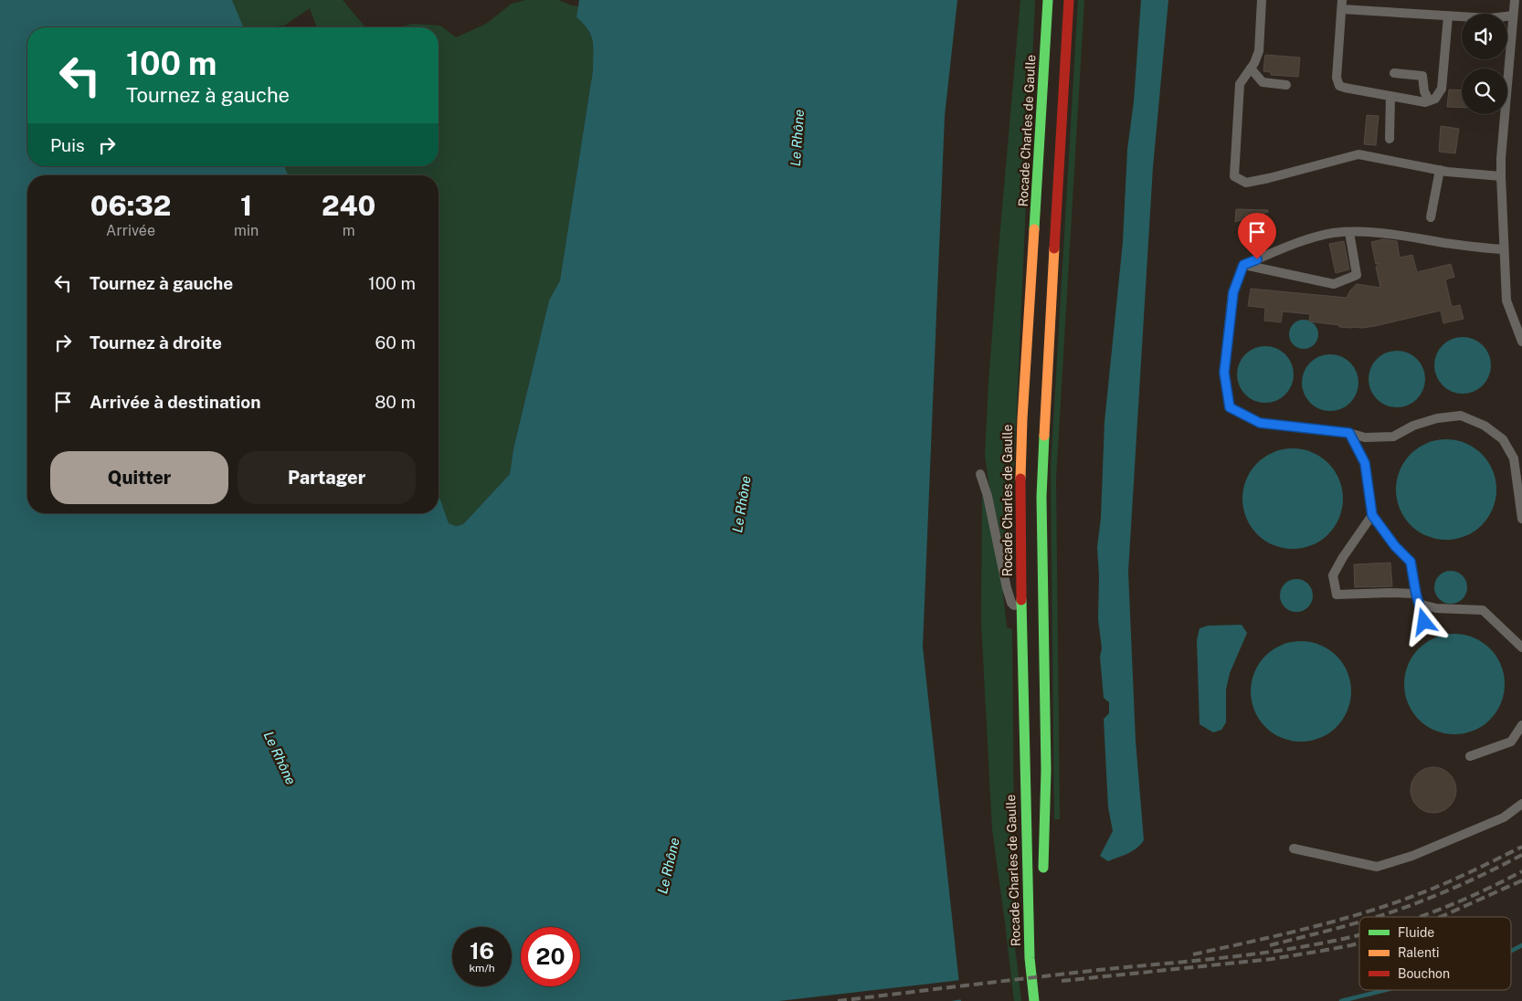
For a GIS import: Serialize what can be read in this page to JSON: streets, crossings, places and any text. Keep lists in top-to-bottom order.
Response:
{
  "streets": {
    "main road": ["Rocade Charles de Gaulle"]
  },
  "water": ["Le Rhône"],
  "legend": ["Fluide", "Ralenti", "Bouchon"],
  "page": {
    "turn": ["100 m", "Tournez à gauche"],
    "then": "Puis",
    "eta": [
      "06:32",
      "Arrivée",
      "1",
      "min",
      "240",
      "m"
    ],
    "list": [
      {
        "name": "Tournez à gauche",
        "value": "100 m"
      },
      {
        "name": "Tournez à droite",
        "value": "60 m"
      },
      {
        "name": "Arrivée à destination",
        "value": "80 m"
      }
    ],
    "buttons": ["Quitter", "Partager"],
    "speed": "16 km/h",
    "limit": "20"
  }
}
